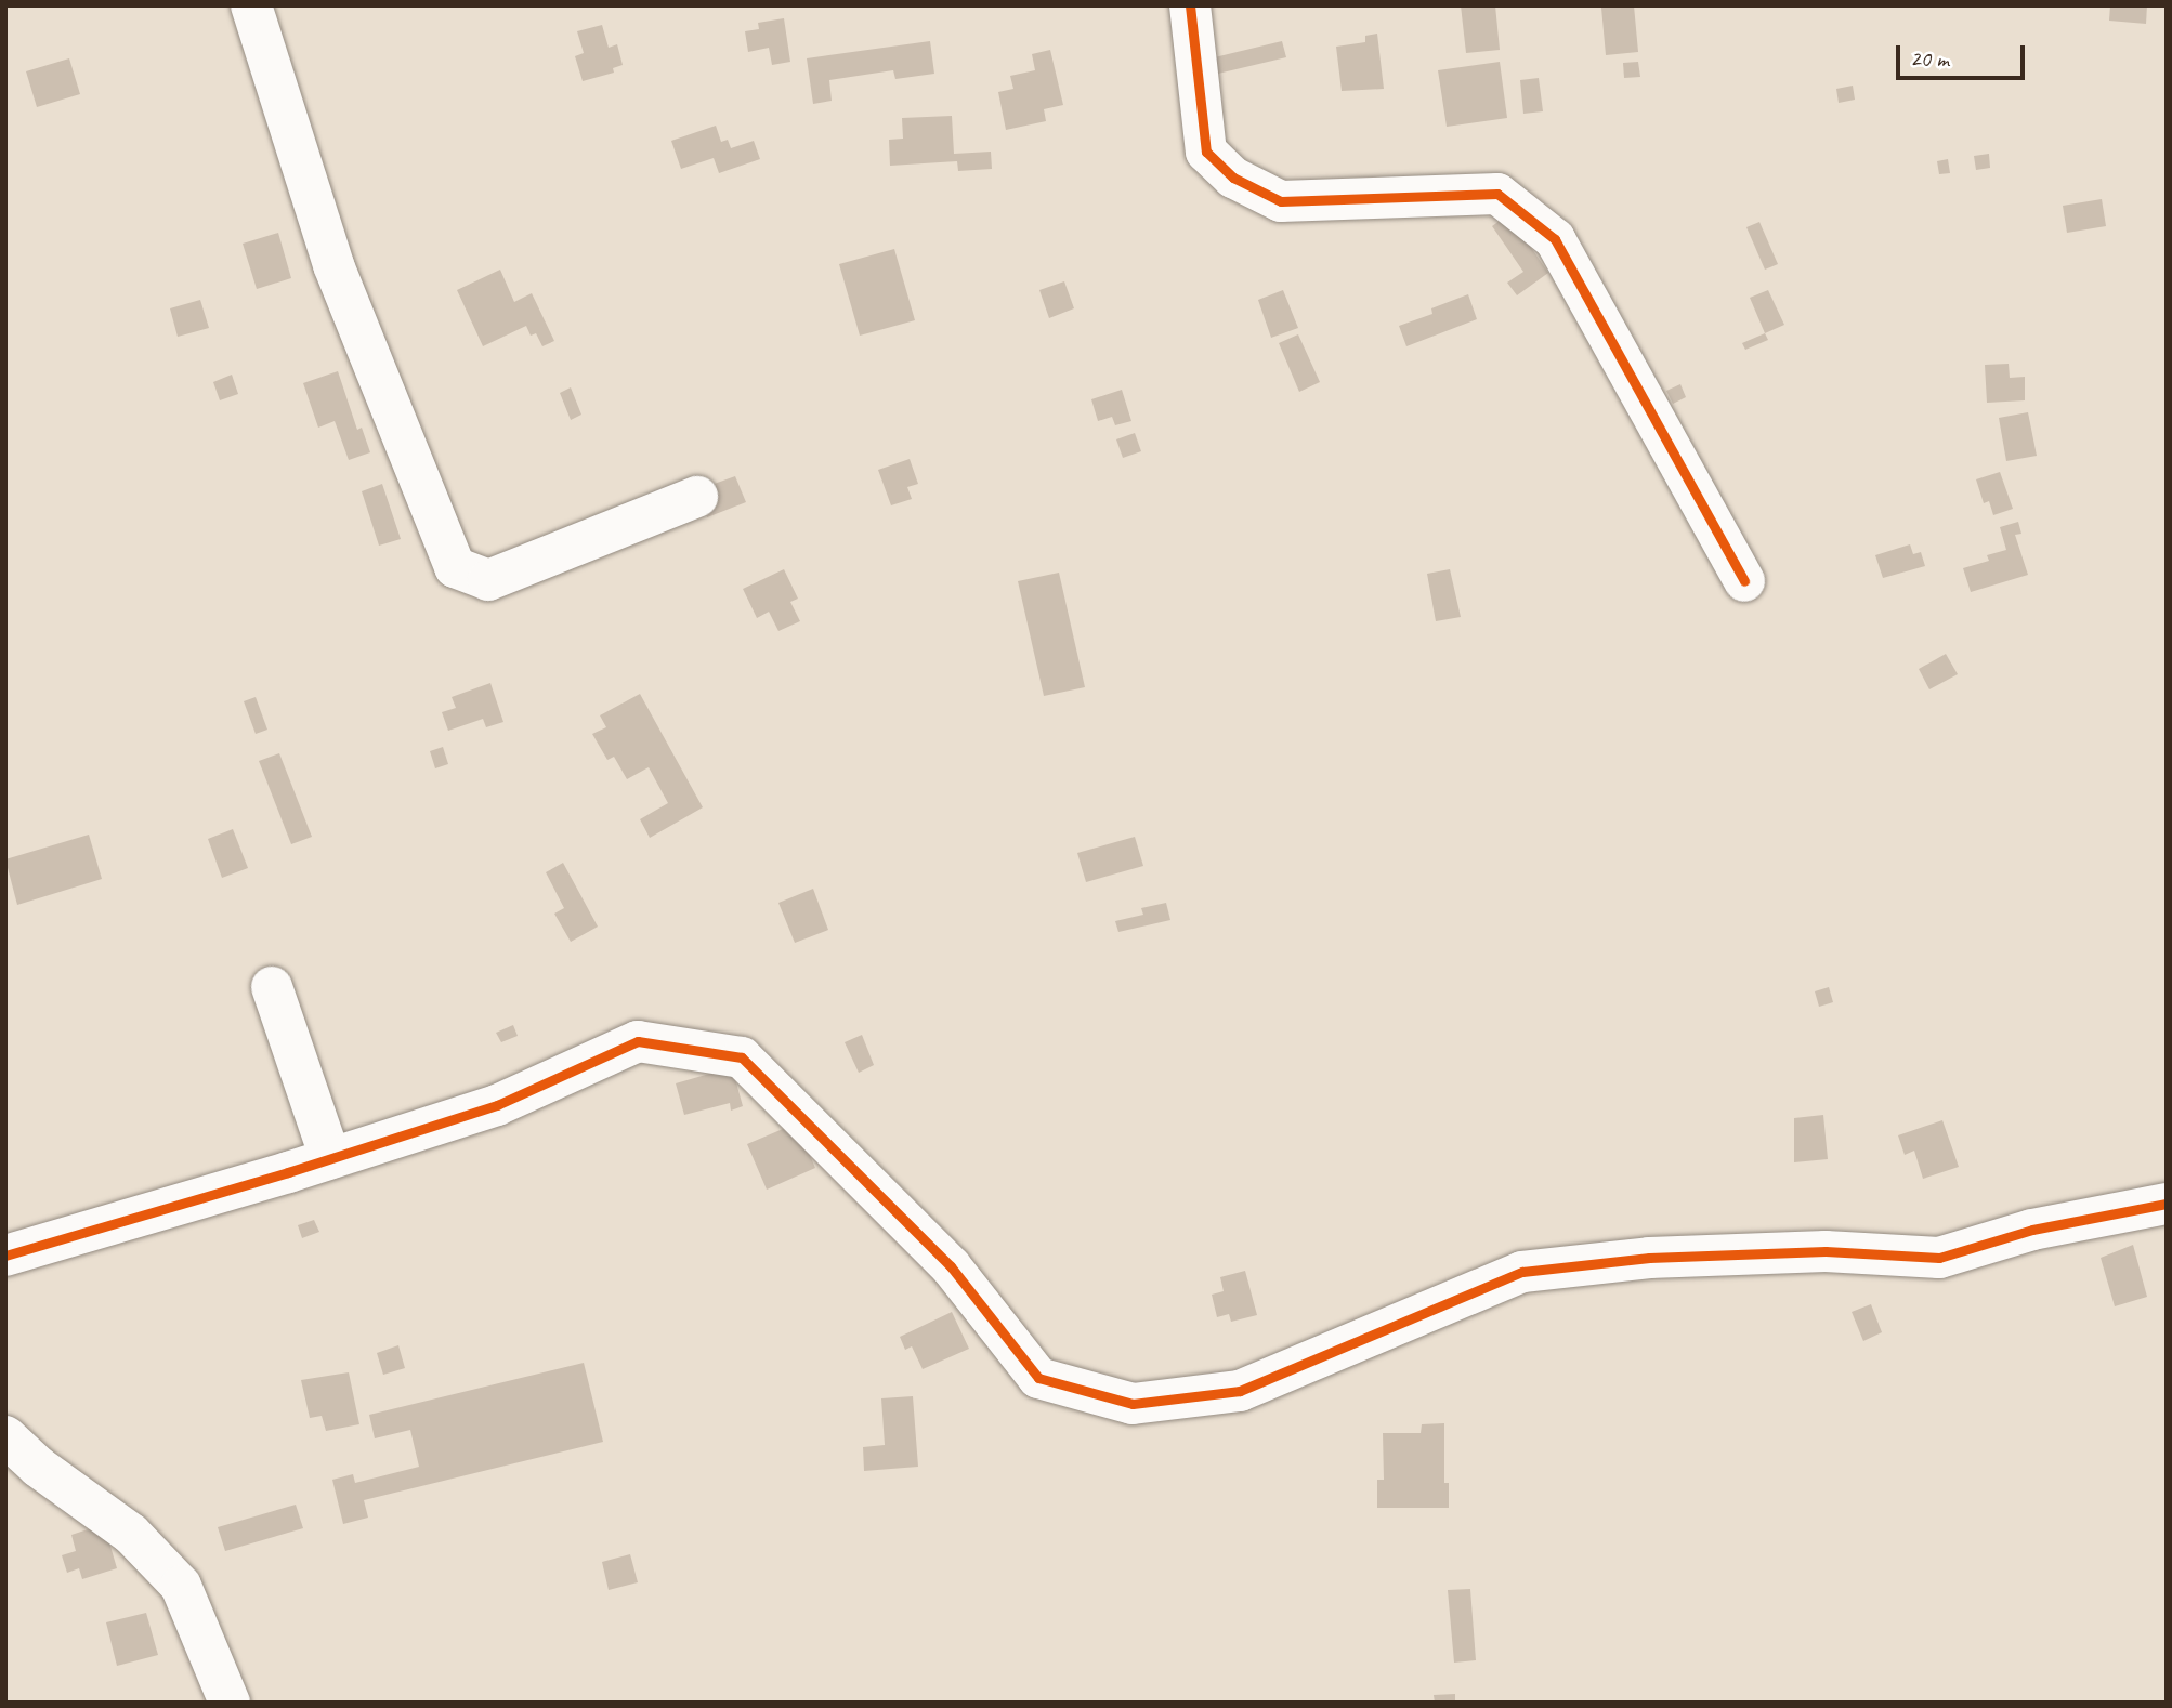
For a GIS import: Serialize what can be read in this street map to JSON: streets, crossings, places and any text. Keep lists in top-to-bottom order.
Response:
{
  "scale_bar": "20 m"
}
